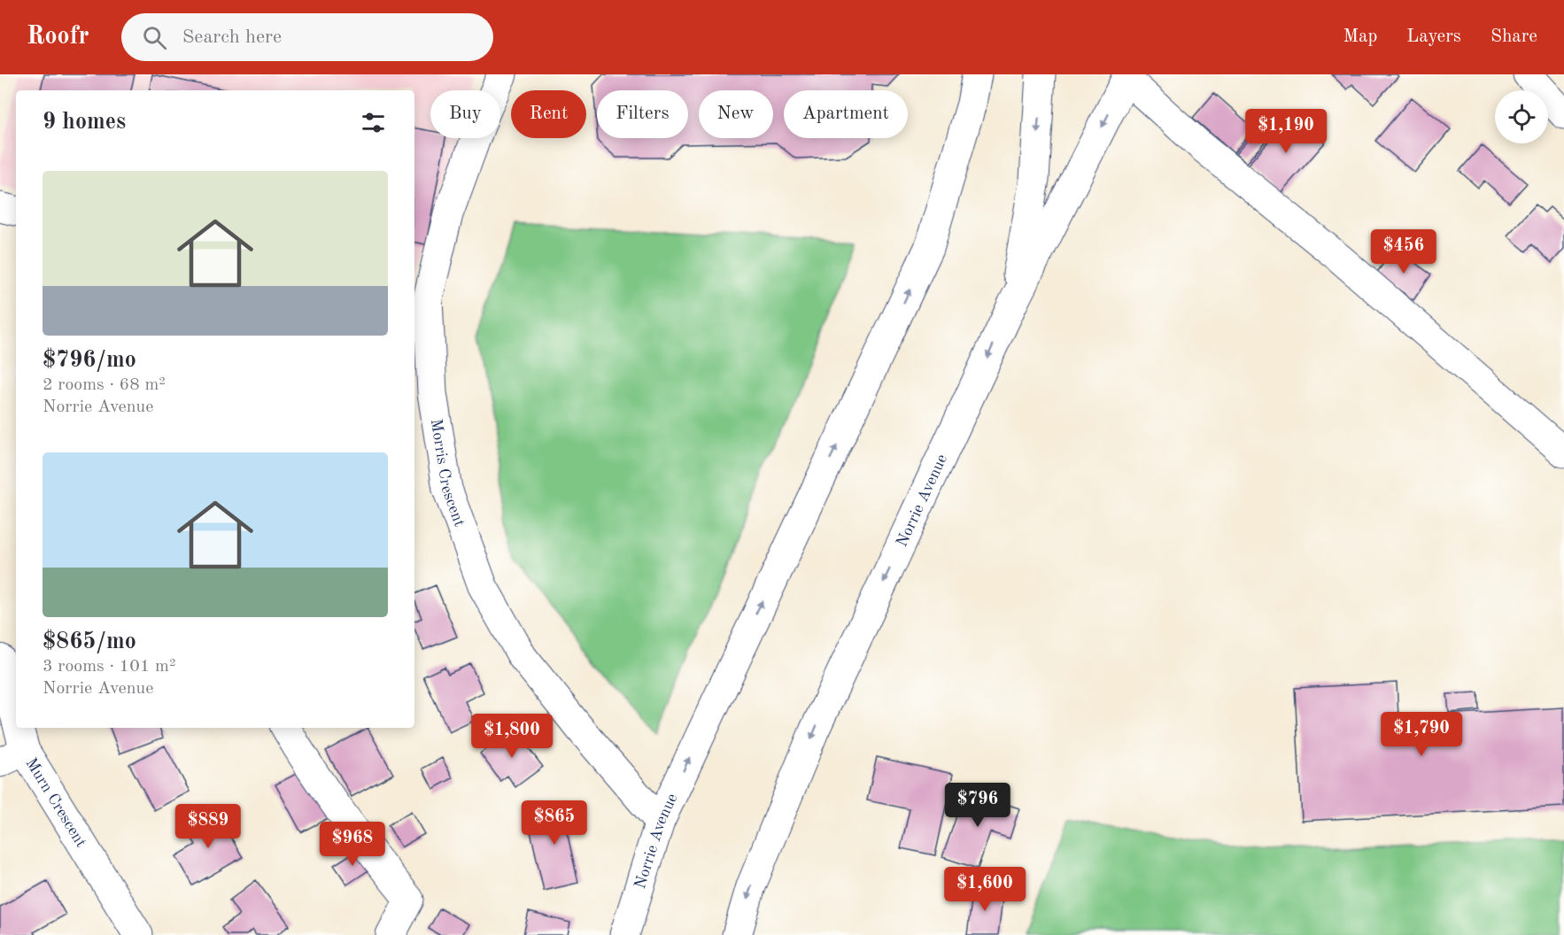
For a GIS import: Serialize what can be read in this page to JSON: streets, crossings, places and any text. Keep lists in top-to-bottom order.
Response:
{
  "streets": {
    "main road": ["Morris Crescent", "Norrie Avenue", "Murn Crescent"]
  },
  "crossings": [
    ["Morris Crescent", "Norrie Avenue"]
  ],
  "page": {
    "header": "Roofr",
    "search": "Search here",
    "nav": ["Map", "Layers", "Share"],
    "chip": [
      "Buy",
      "Rent",
      "Filters",
      "New",
      "Apartment"
    ],
    "heading": "9 homes",
    "price": [
      "$1,190",
      "$456",
      "$1,790",
      "$1,800",
      "$796",
      "$865",
      "$889",
      "$968",
      "$1,600"
    ],
    "list": [
      {
        "name": "$796/mo",
        "note": "2 rooms · 68 m² · Norrie Avenue"
      },
      {
        "name": "$865/mo",
        "note": "3 rooms · 101 m² · Norrie Avenue"
      }
    ]
  }
}
